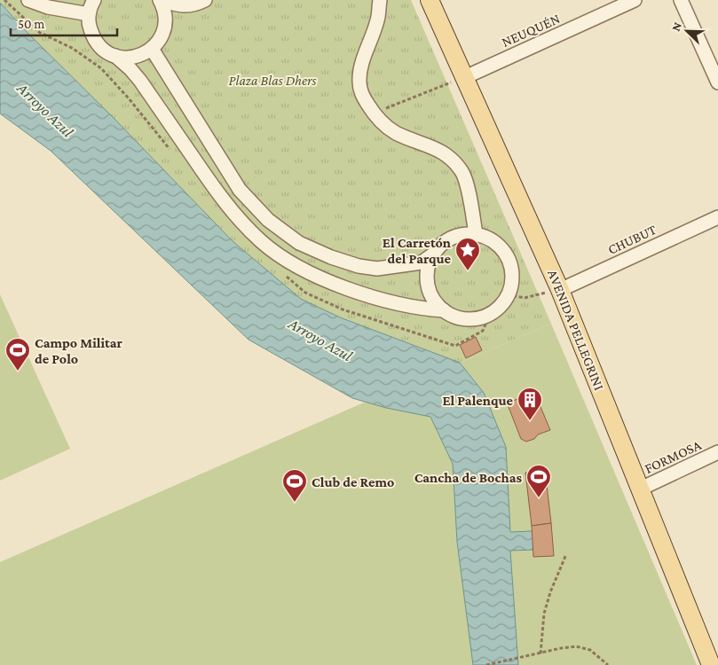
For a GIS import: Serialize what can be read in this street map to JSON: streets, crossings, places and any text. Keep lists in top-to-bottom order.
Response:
{
  "streets": {
    "main road": ["AVENIDA PELLEGRINI"],
    "street": ["NEUQUÉN", "CHUBUT", "FORMOSA"]
  },
  "crossings": [
    ["NEUQUÉN", "AVENIDA PELLEGRINI"],
    ["CHUBUT", "AVENIDA PELLEGRINI"],
    ["AVENIDA PELLEGRINI", "FORMOSA"]
  ],
  "water": ["Arroyo Azul"],
  "parks": ["Plaza Blas Dhers"],
  "places": {
    "place": ["El Carretón del Parque"],
    "sports": ["Campo Militar de Polo", "Cancha de Bochas", "Club de Remo"],
    "building": ["El Palenque"]
  },
  "scale_bar": "50 m",
  "north": "top left"
}
